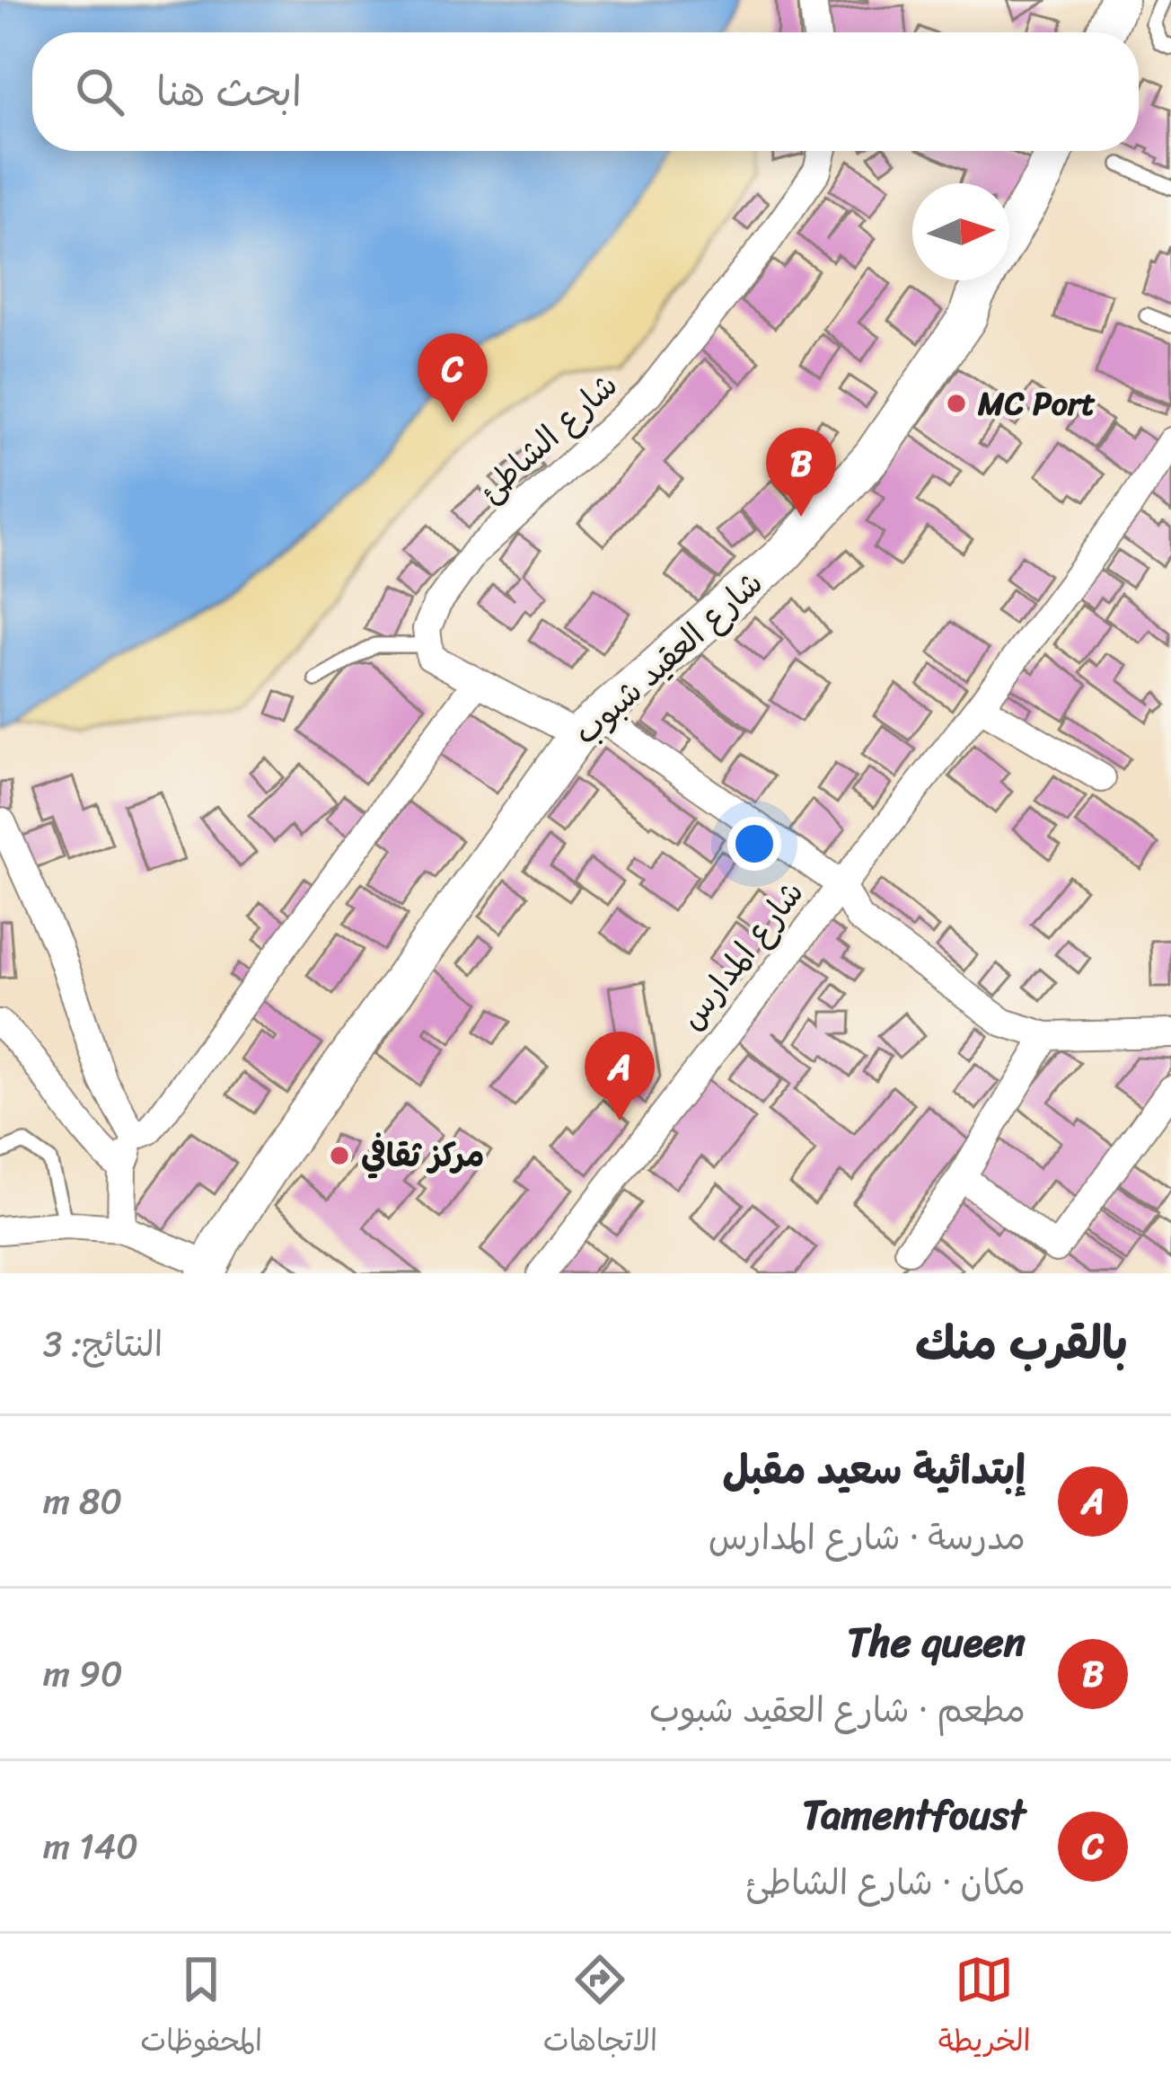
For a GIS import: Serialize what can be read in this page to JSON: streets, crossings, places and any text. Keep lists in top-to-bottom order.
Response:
{
  "streets": {
    "main road": ["شارع العقيد شبوب"],
    "street": ["شارع الشاطئ", "شارع المدارس"]
  },
  "places": ["MC Port", "مركز ثقافي"],
  "north": "right",
  "page": {
    "search": "ابحث هنا",
    "pins": ["C", "B", "A"],
    "heading": ["بالقرب منك", "النتائج: 3"],
    "list": [
      {
        "mark": "A",
        "name": "إبتدائية سعيد مقبل",
        "note": "مدرسة · شارع المدارس",
        "value": "80 m"
      },
      {
        "mark": "B",
        "name": "The queen",
        "note": "مطعم · شارع العقيد شبوب",
        "value": "90 m"
      },
      {
        "mark": "C",
        "name": "Tamentfoust",
        "note": "مكان · شارع الشاطئ",
        "value": "140 m"
      }
    ],
    "nav": ["الخريطة", "الاتجاهات", "المحفوظات"]
  }
}
